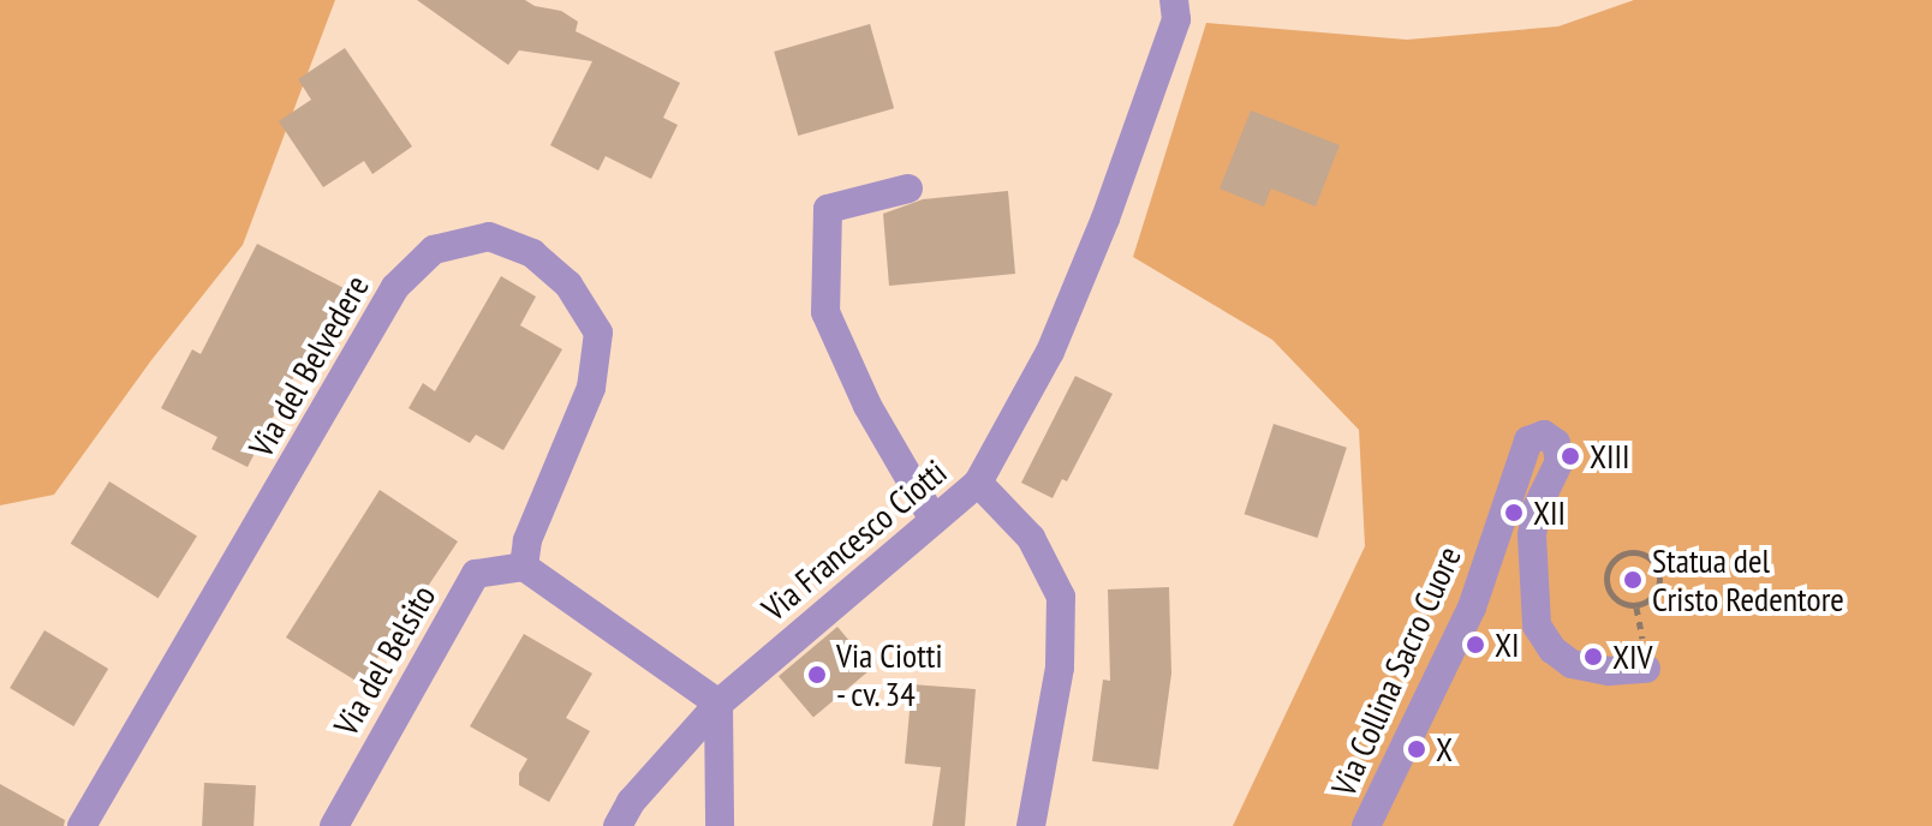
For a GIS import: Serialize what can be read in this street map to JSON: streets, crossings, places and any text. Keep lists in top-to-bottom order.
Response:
{
  "streets": {
    "street": [
      "Via del Belvedere",
      "Via Francesco Ciotti",
      "Via del Belsito",
      "Via Collina Sacro Cuore"
    ]
  },
  "crossings": [
    ["Via del Belvedere", "Via del Belsito"]
  ],
  "places": [
    "XIII",
    "XII",
    "Statua del Cristo Redentore",
    "XI",
    "XIV",
    "Via Ciotti - cv. 34",
    "X"
  ]
}
